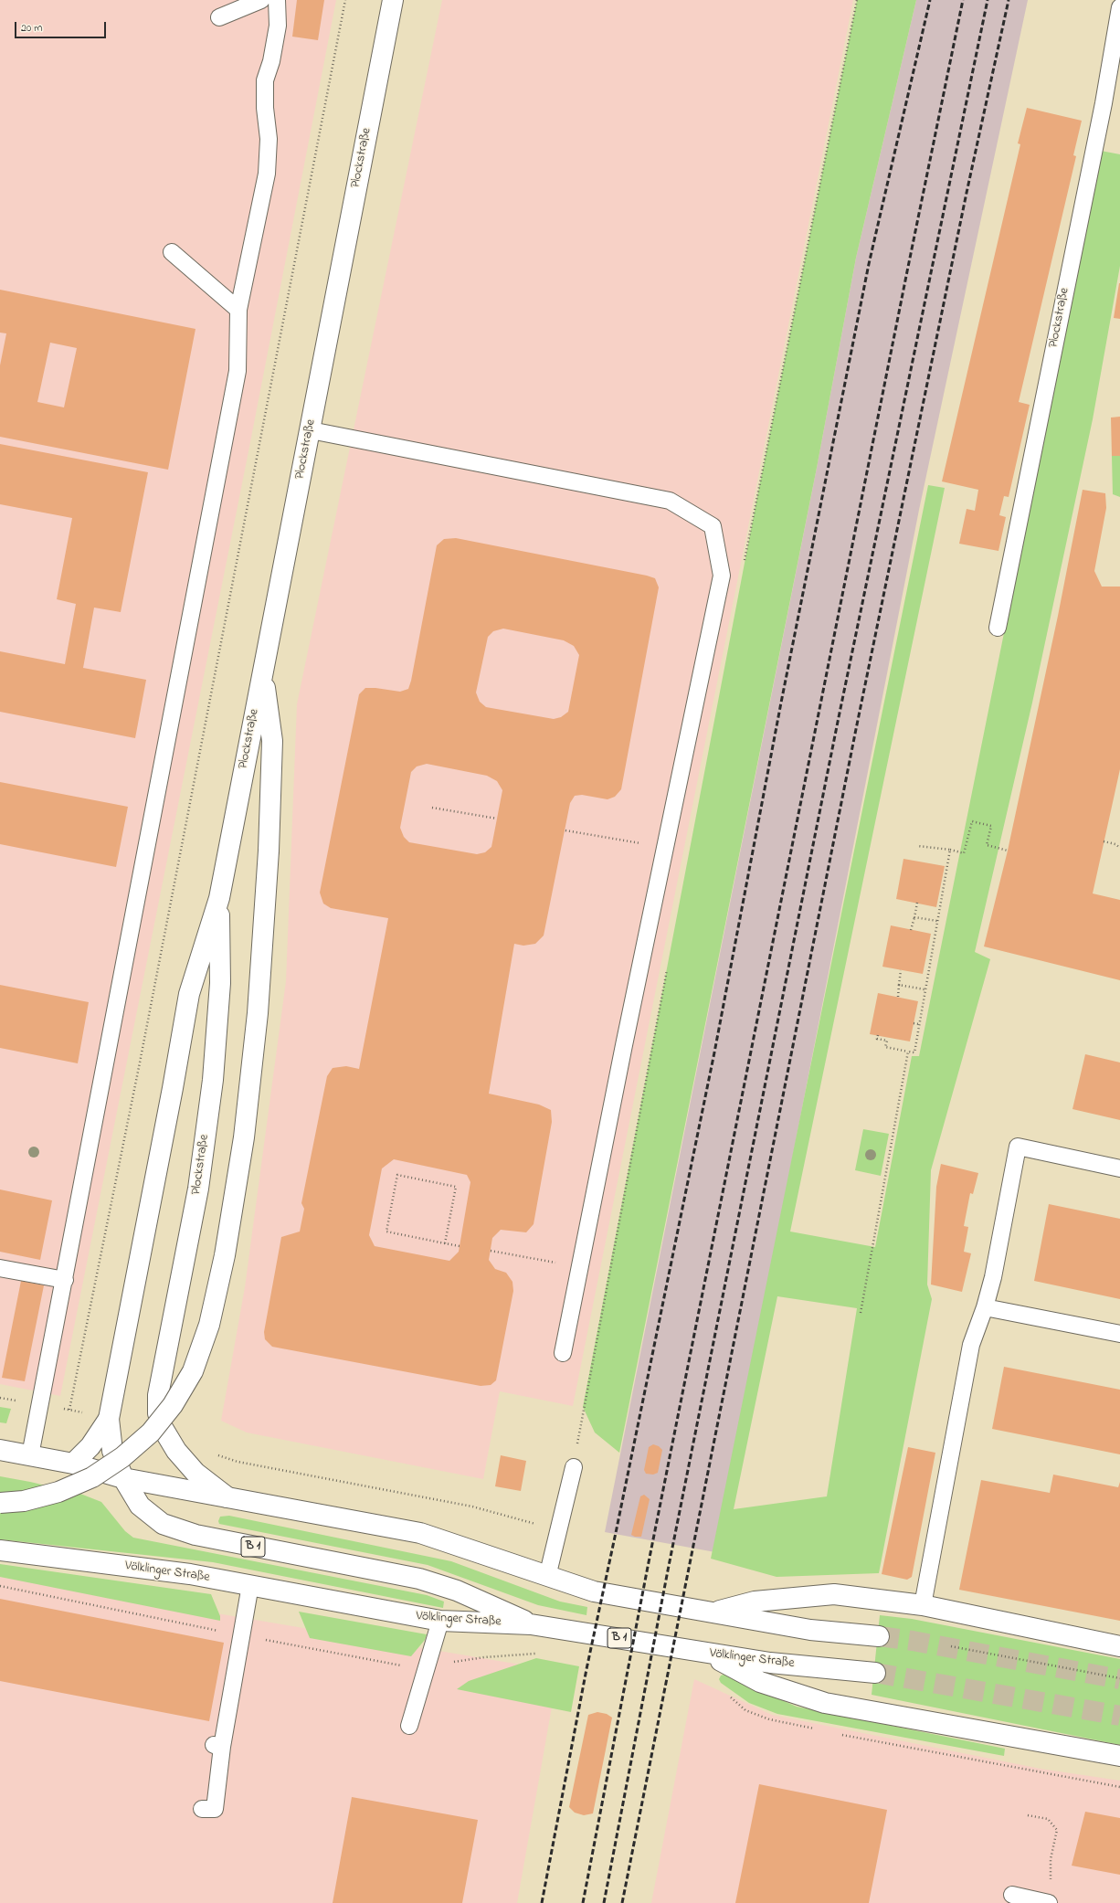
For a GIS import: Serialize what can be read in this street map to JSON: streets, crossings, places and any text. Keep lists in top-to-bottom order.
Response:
{
  "streets": {
    "main road": ["Plockstraße", "B 1", "Völklinger Straße"]
  },
  "crossings": [
    ["Plockstraße", "B 1"],
    ["B 1", "Völklinger Straße"]
  ],
  "scale_bar": "20 m"
}
